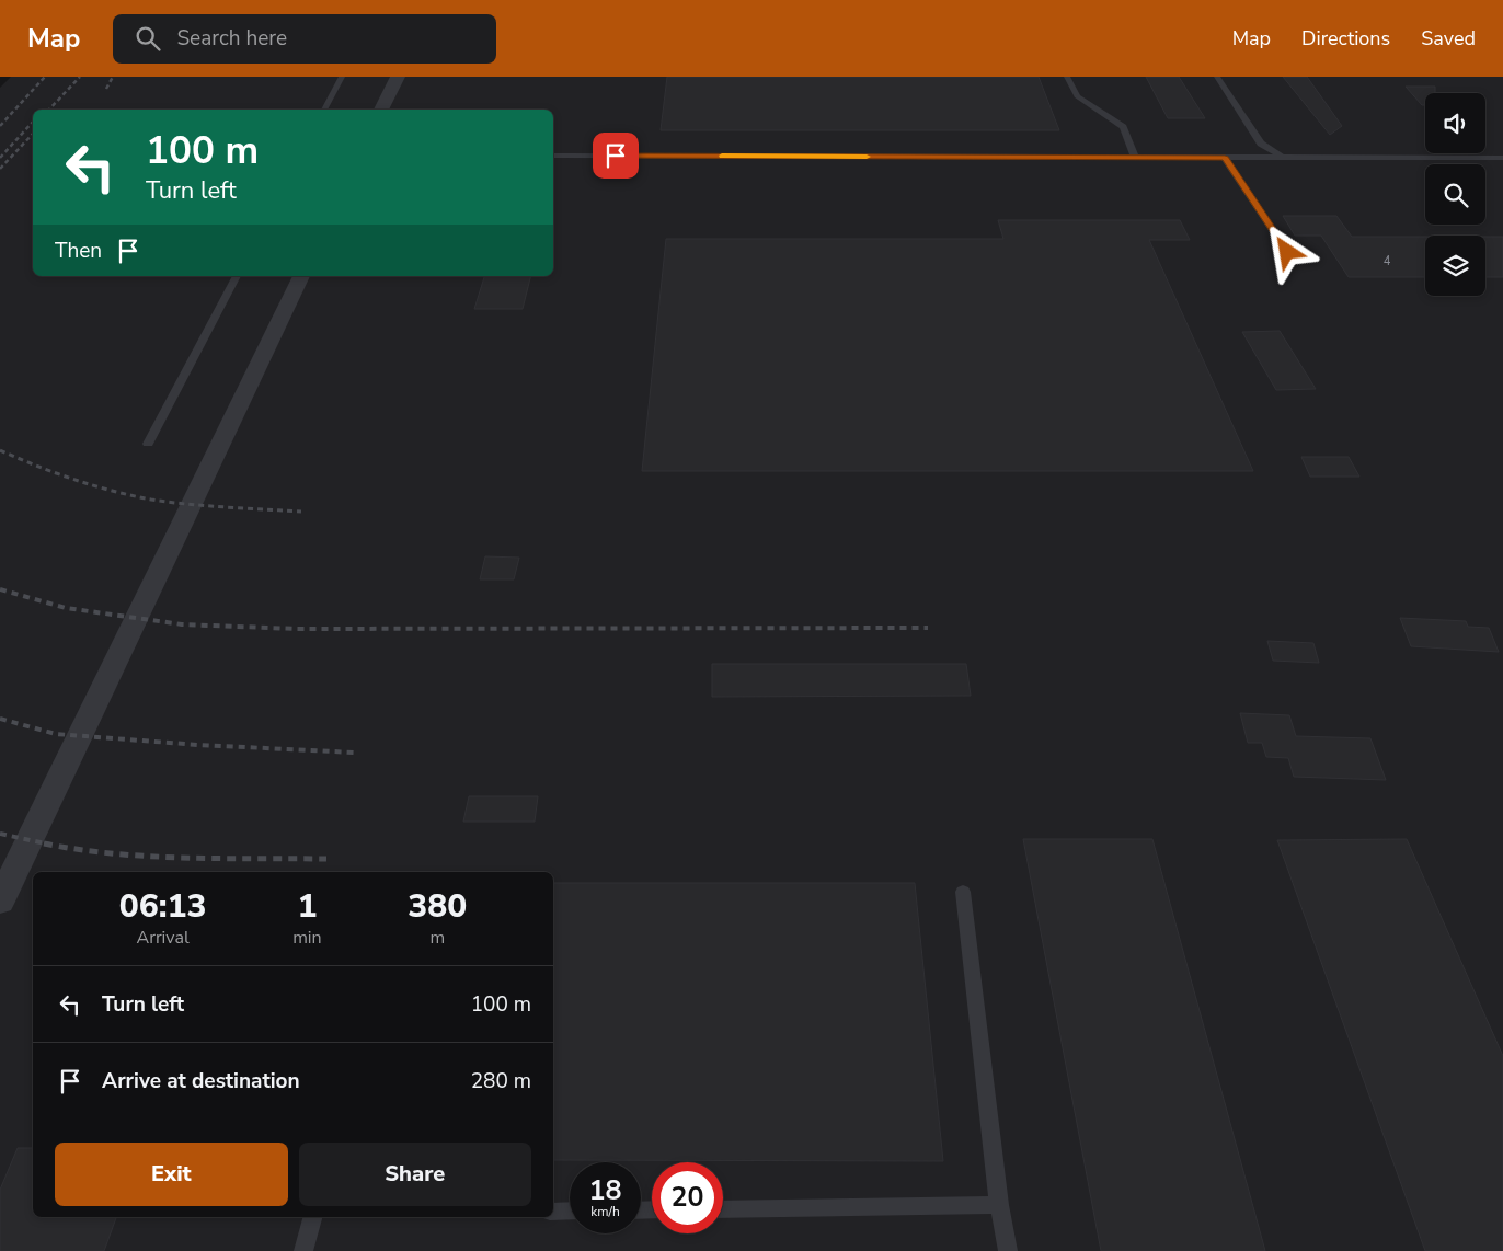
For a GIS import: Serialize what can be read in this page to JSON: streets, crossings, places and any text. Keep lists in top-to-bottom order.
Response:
{
  "house_numbers": ["4"],
  "page": {
    "header": "Map",
    "search": "Search here",
    "nav": ["Map", "Directions", "Saved"],
    "turn": ["100 m", "Turn left"],
    "then": "Then",
    "eta": [
      "06:13",
      "Arrival",
      "1",
      "min",
      "380",
      "m"
    ],
    "list": [
      {
        "name": "Turn left",
        "value": "100 m"
      },
      {
        "name": "Arrive at destination",
        "value": "280 m"
      }
    ],
    "buttons": ["Exit", "Share"],
    "speed": "18 km/h",
    "limit": "20"
  }
}
